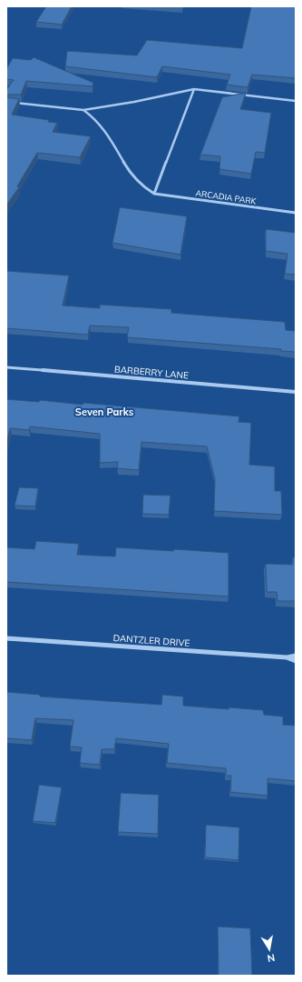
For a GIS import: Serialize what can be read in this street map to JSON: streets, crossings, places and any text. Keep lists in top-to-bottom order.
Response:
{
  "streets": {
    "street": ["ARCADIA PARK", "BARBERRY LANE", "DANTZLER DRIVE"]
  },
  "districts": ["Seven Parks"],
  "north": "bottom"
}
